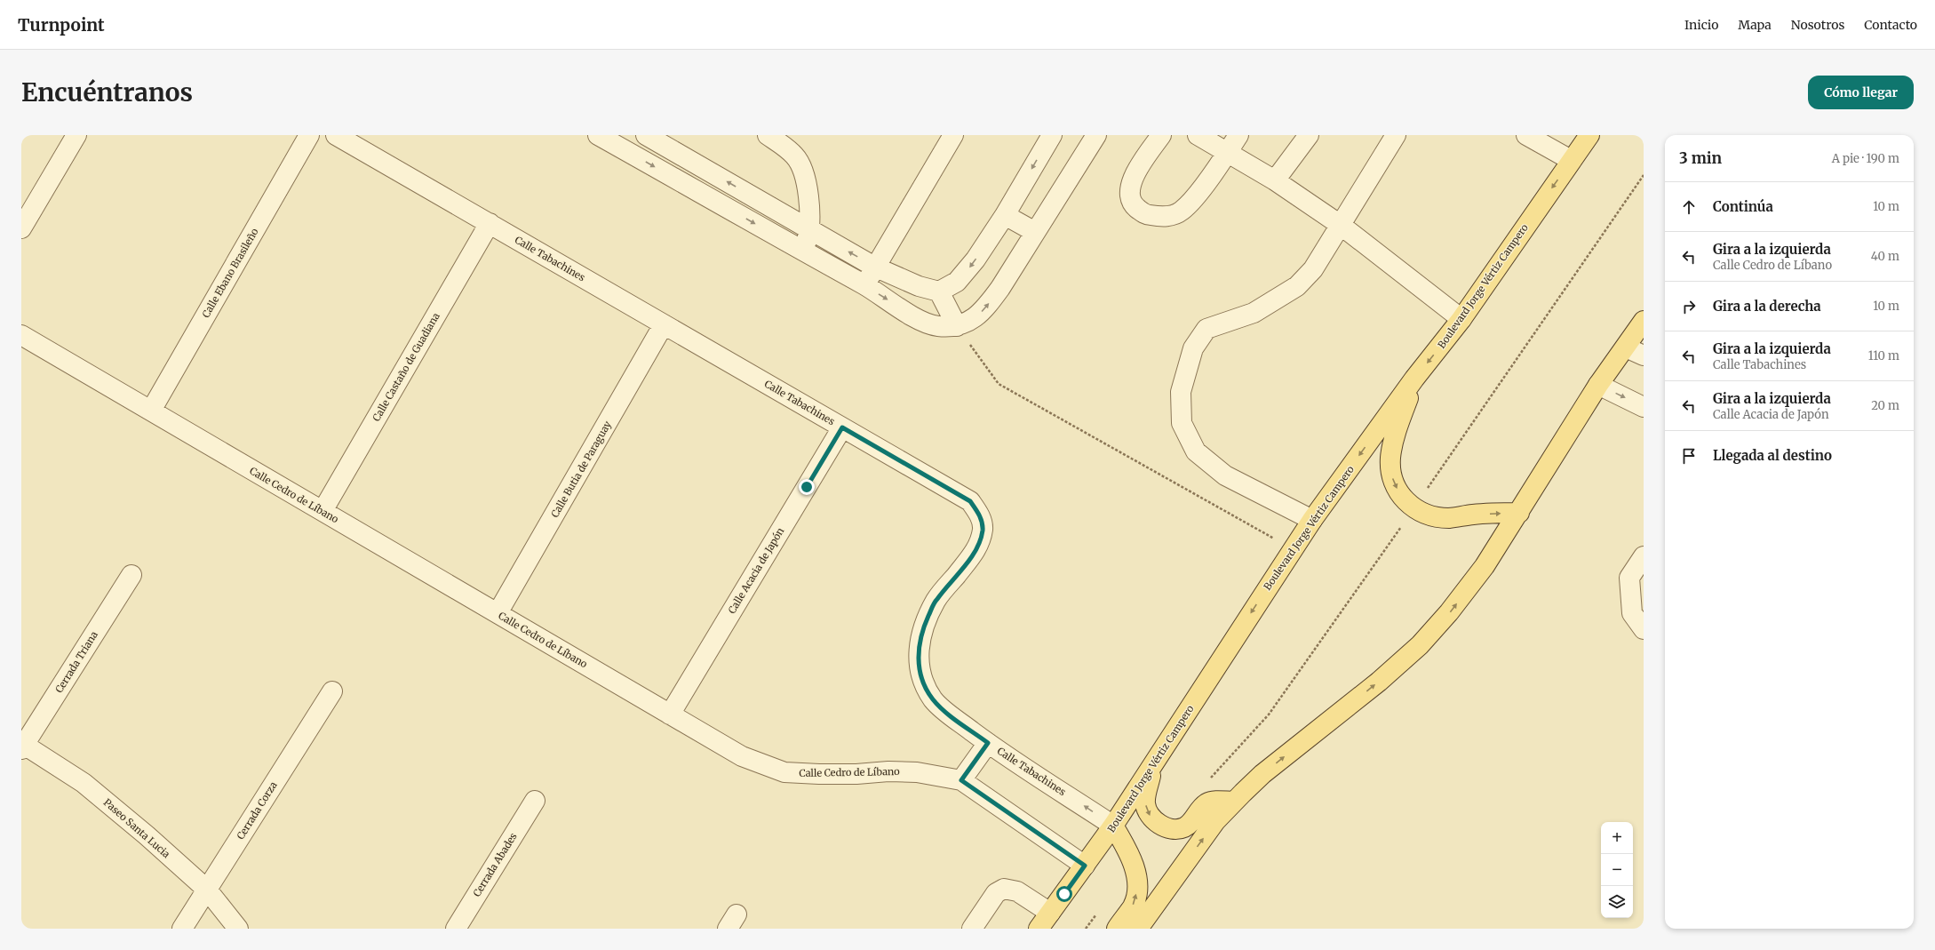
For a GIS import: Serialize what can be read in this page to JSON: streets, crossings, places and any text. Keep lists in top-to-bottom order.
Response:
{
  "streets": {
    "main road": ["Boulevard Jorge Vértiz Campero"],
    "street": [
      "Calle Tabachines",
      "Calle Ebano Brasileño",
      "Calle Castaño de Guadiana",
      "Calle Butia de Paraguay",
      "Calle Cedro de Líbano",
      "Calle Acacia de Japón",
      "Cerrada Triana",
      "Cerrada Corza",
      "Paseo Santa Lucia",
      "Cerrada Abades"
    ]
  },
  "crossings": [
    ["Calle Tabachines", "Boulevard Jorge Vértiz Campero"],
    ["Calle Tabachines", "Calle Castaño de Guadiana"],
    ["Calle Tabachines", "Calle Butia de Paraguay"],
    ["Calle Tabachines", "Calle Acacia de Japón"],
    ["Calle Ebano Brasileño", "Calle Cedro de Líbano"],
    ["Boulevard Jorge Vértiz Campero", "Calle Cedro de Líbano"],
    ["Calle Castaño de Guadiana", "Calle Cedro de Líbano"],
    ["Calle Butia de Paraguay", "Calle Cedro de Líbano"],
    ["Calle Cedro de Líbano", "Calle Acacia de Japón"],
    ["Cerrada Triana", "Paseo Santa Lucia"],
    ["Cerrada Corza", "Paseo Santa Lucia"]
  ],
  "page": {
    "header": "Turnpoint",
    "nav": [
      "Inicio",
      "Mapa",
      "Nosotros",
      "Contacto"
    ],
    "buttons": "Cómo llegar",
    "title": "Encuéntranos",
    "heading": ["3 min", "A pie · 190 m"],
    "list": [
      ["Continúa", "10 m"],
      ["Gira a la izquierda", "Calle Cedro de Líbano", "40 m"],
      ["Gira a la derecha", "10 m"],
      ["Gira a la izquierda", "Calle Tabachines", "110 m"],
      ["Gira a la izquierda", "Calle Acacia de Japón", "20 m"],
      "Llegada al destino"
    ],
    "map_buttons": ["+", "−"]
  }
}
